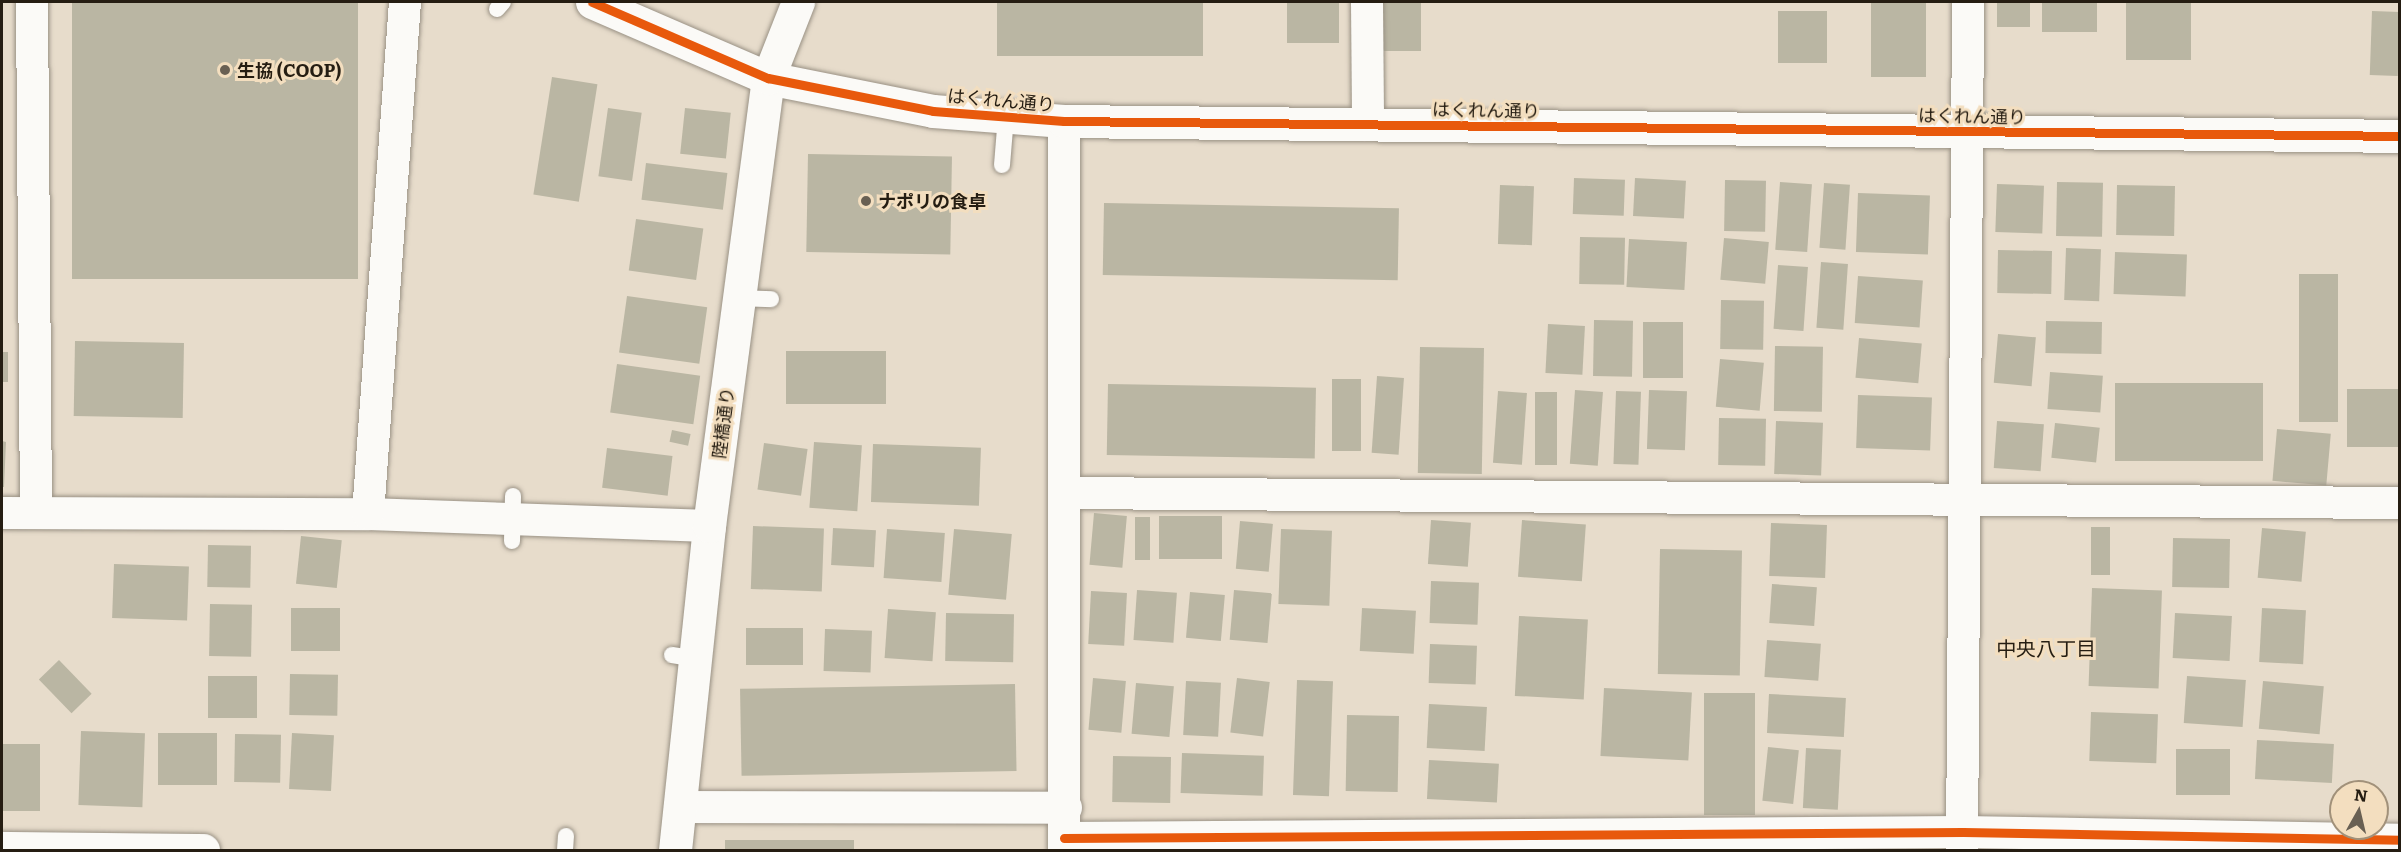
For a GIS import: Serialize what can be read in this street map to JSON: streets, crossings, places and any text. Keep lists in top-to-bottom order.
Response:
{
  "streets": {
    "street": ["はくれん通り", "陸橋通り"]
  },
  "crossings": [
    ["はくれん通り", "陸橋通り"]
  ],
  "districts": ["中央八丁目"],
  "places": ["生協 (COOP)", "ナポリの食卓"],
  "north": "top"
}
